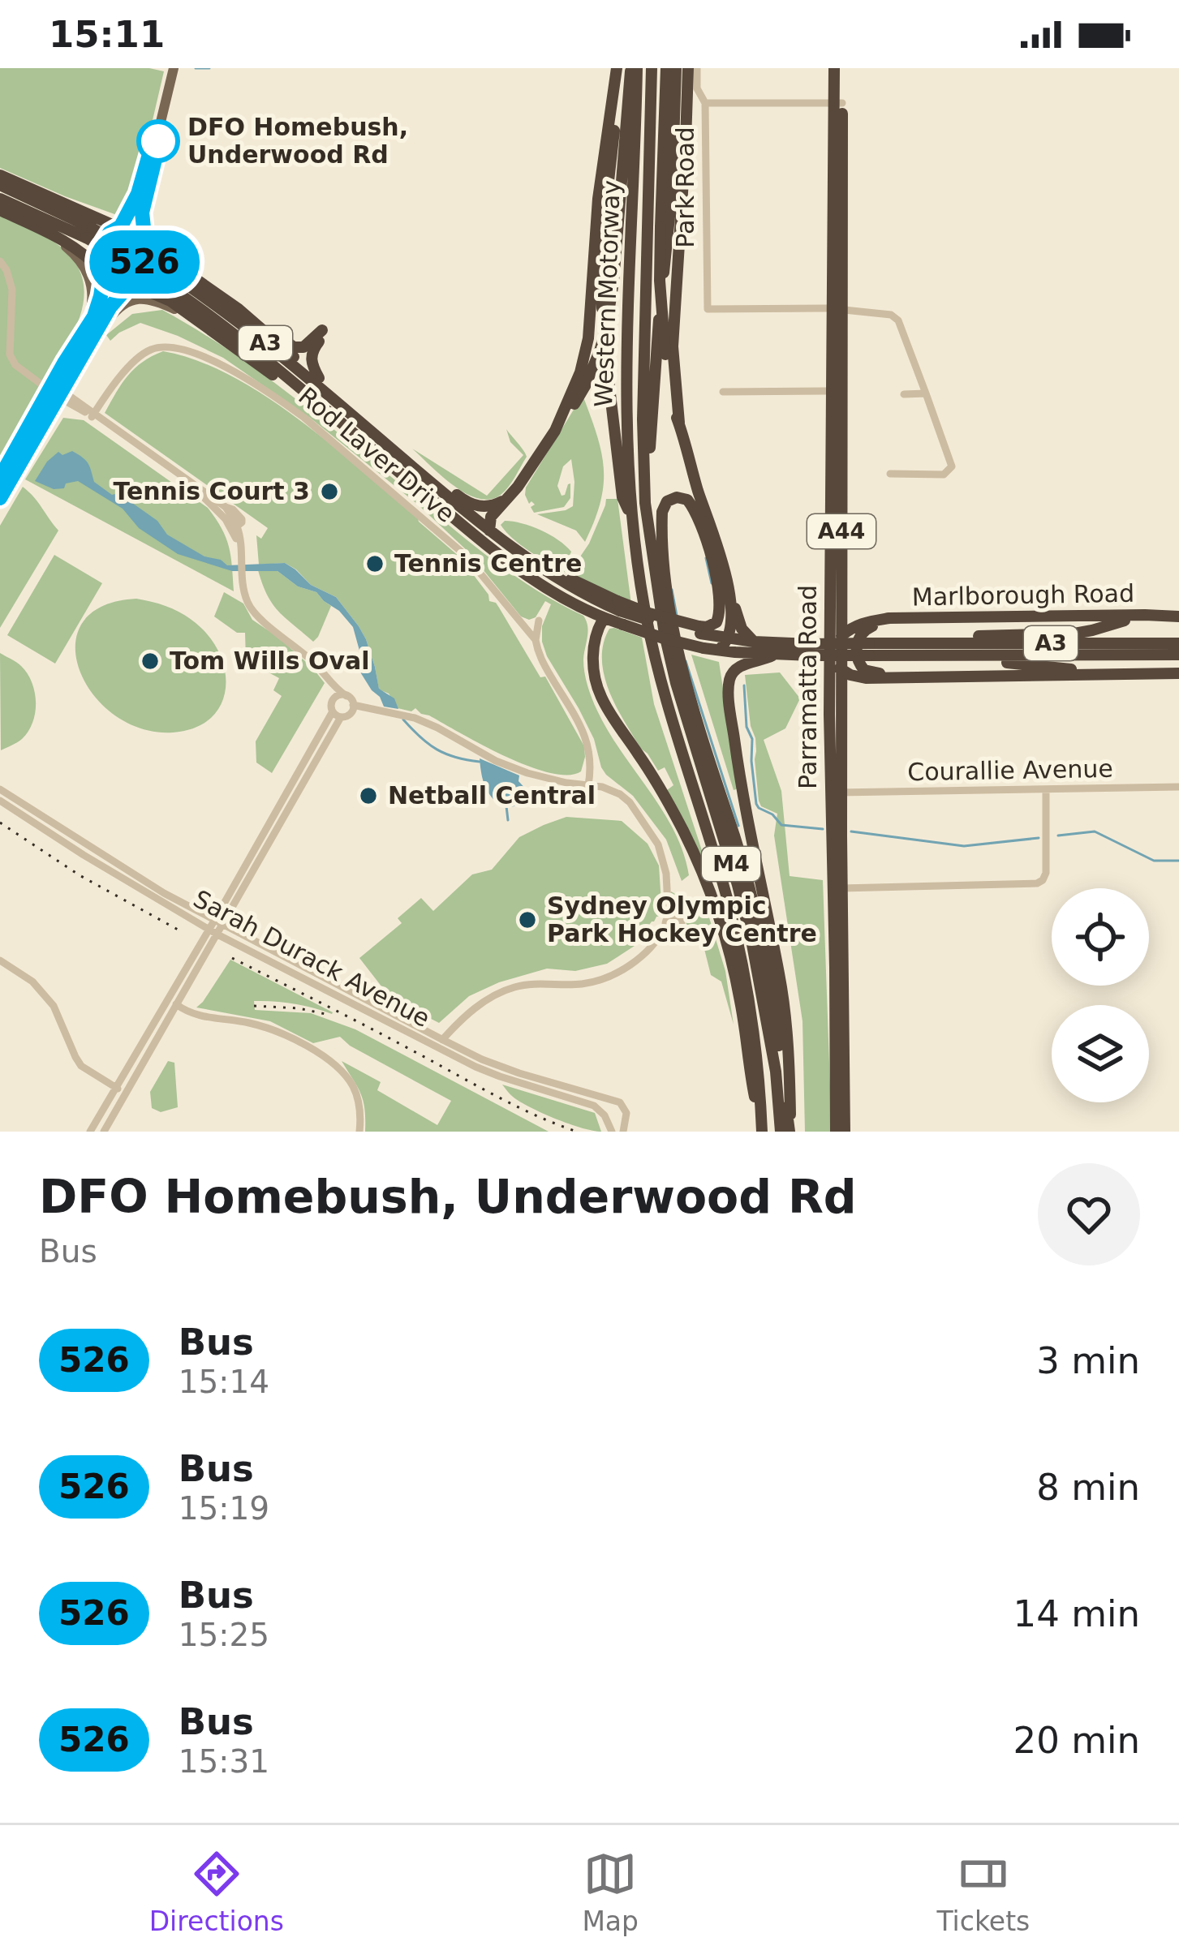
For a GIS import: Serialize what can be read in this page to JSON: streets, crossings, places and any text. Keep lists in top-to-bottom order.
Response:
{
  "streets": {
    "highway": [
      "Western Motorway",
      "A3",
      "A44",
      "Marlborough Road",
      "Parramatta Road",
      "M4"
    ],
    "street": [
      "Park Road",
      "Rod Laver Drive",
      "Courallie Avenue",
      "Sarah Durack Avenue"
    ]
  },
  "crossings": [
    ["Park Road", "Parramatta Road"],
    ["A3", "M4"],
    ["Marlborough Road", "Parramatta Road"],
    ["Parramatta Road", "Courallie Avenue"]
  ],
  "places": [
    "DFO Homebush, Underwood Rd",
    "Tennis Court 3",
    "Tennis Centre",
    "Tom Wills Oval",
    "Netball Central",
    "Sydney Olympic Park Hockey Centre"
  ],
  "lines": ["bus line 526"],
  "page": {
    "status": "15:11",
    "on_map": "526",
    "heading": ["DFO Homebush, Underwood Rd", "Bus"],
    "list": [
      {
        "mark": "526",
        "name": "Bus",
        "note": "15:14",
        "value": "3 min"
      },
      {
        "mark": "526",
        "name": "Bus",
        "note": "15:19",
        "value": "8 min"
      },
      {
        "mark": "526",
        "name": "Bus",
        "note": "15:25",
        "value": "14 min"
      },
      {
        "mark": "526",
        "name": "Bus",
        "note": "15:31",
        "value": "20 min"
      }
    ],
    "tabs": ["Directions", "Map", "Tickets"]
  }
}
